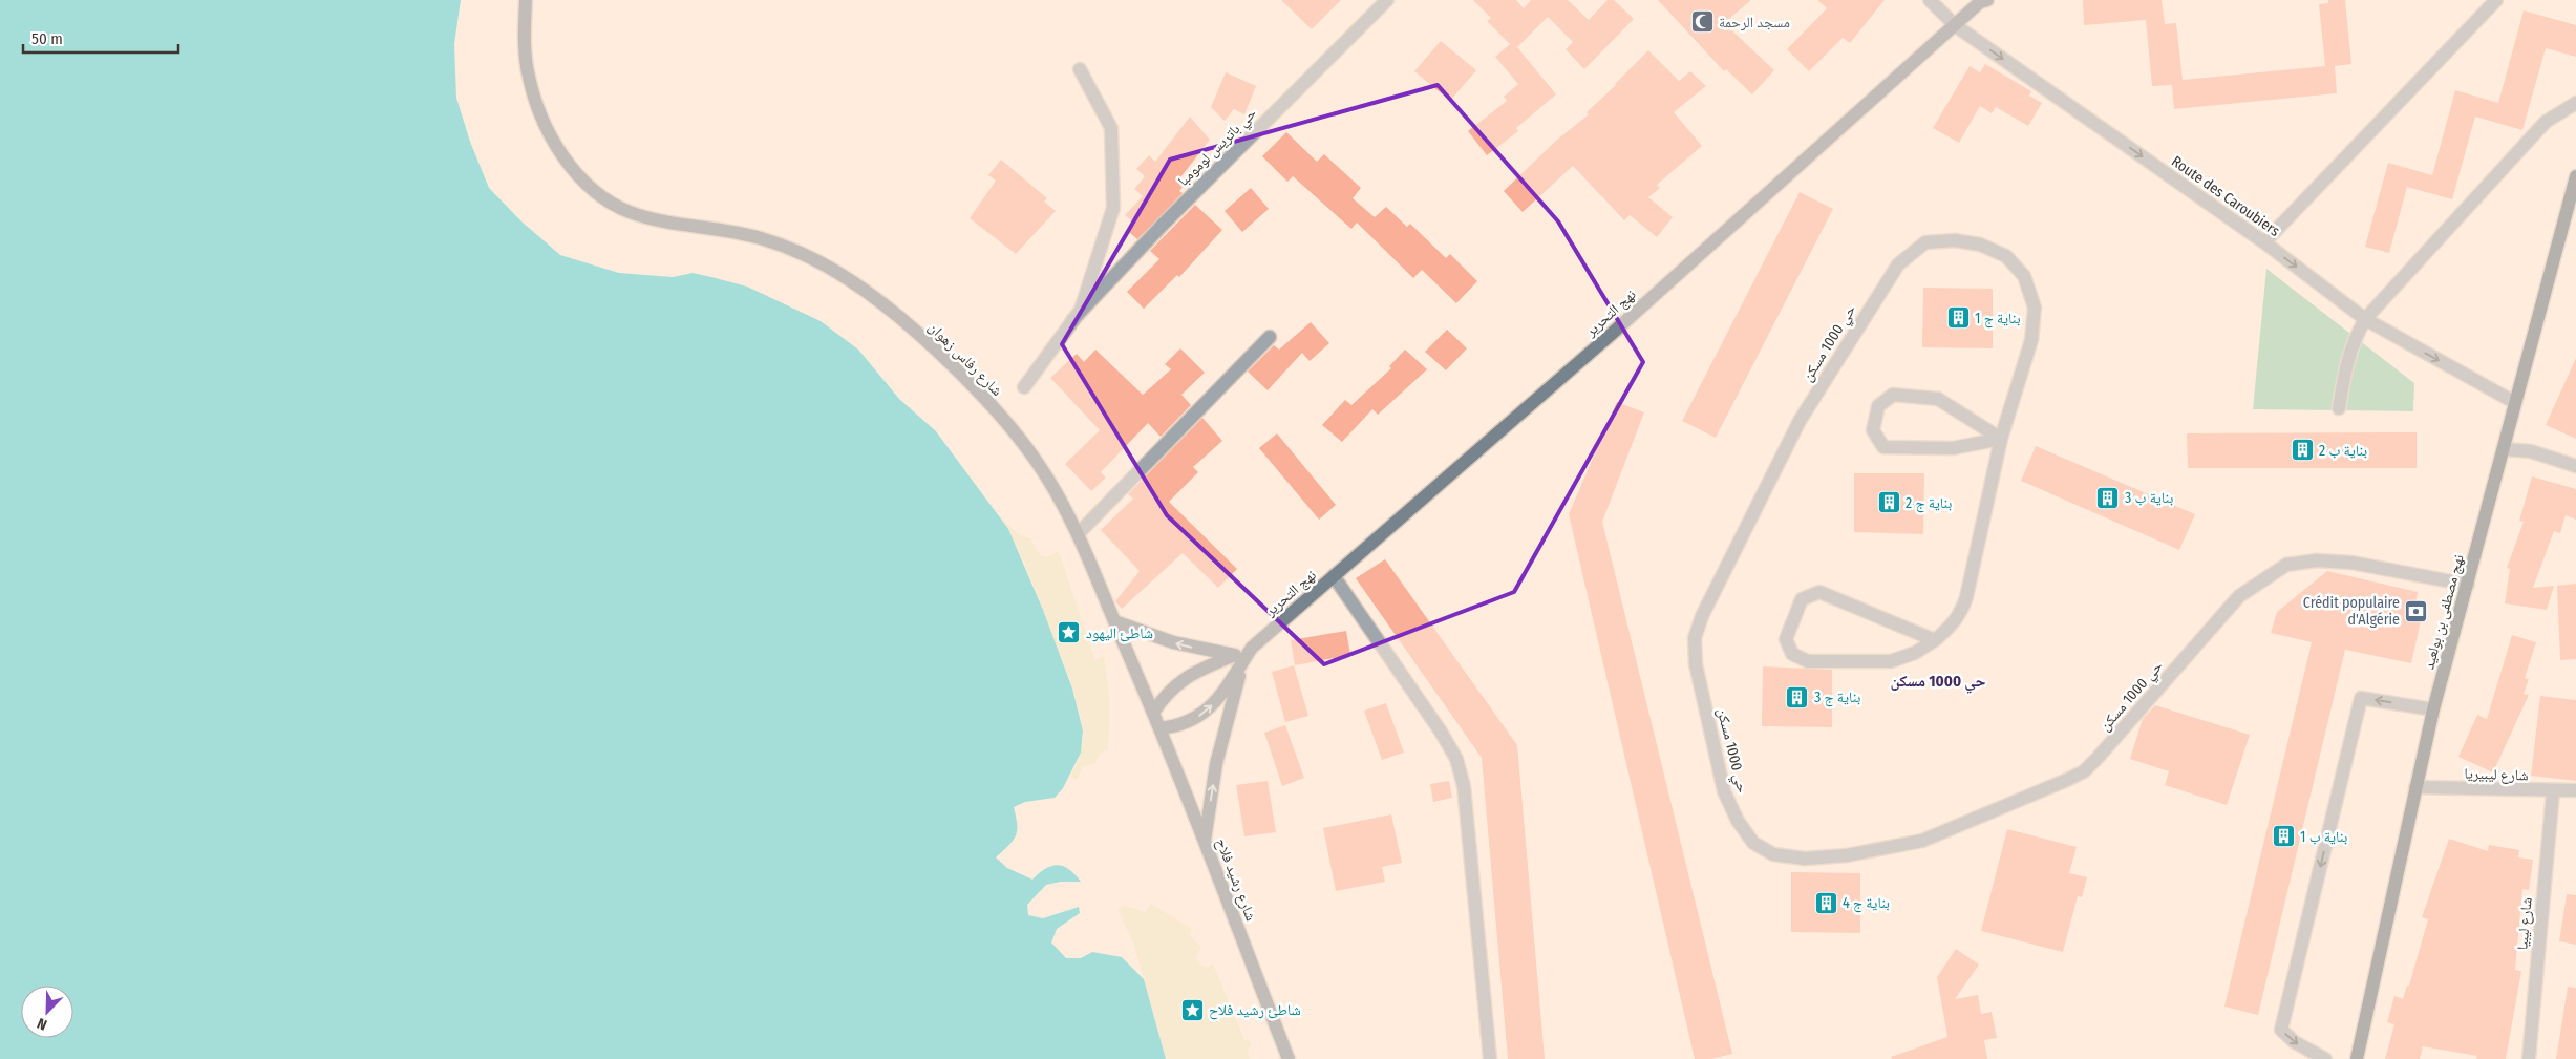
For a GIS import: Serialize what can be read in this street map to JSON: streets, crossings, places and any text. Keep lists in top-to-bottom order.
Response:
{
  "streets": {
    "main road": ["نهج مصطفى بن بولعيد"],
    "street": [
      "حي باتريس لومومبا",
      "Route des Caroubiers",
      "نهج التحرير",
      "حي 1000 مسكن",
      "شارع رفاس زهوان",
      "شارع ليبيريا",
      "شارع رشيد فلاح",
      "شارع ليبيا"
    ]
  },
  "crossings": [
    ["Route des Caroubiers", "نهج التحرير"],
    ["Route des Caroubiers", "نهج مصطفى بن بولعيد"],
    ["نهج التحرير", "شارع رشيد فلاح"],
    ["حي 1000 مسكن", "نهج مصطفى بن بولعيد"],
    ["شارع رفاس زهوان", "شارع رشيد فلاح"],
    ["نهج مصطفى بن بولعيد", "شارع ليبيريا"],
    ["شارع ليبيريا", "شارع ليبيا"]
  ],
  "one_way": ["Route des Caroubiers"],
  "districts": ["حي 1000 مسكن"],
  "places": {
    "mosque": ["مسجد الرحمة"],
    "building": [
      "بناية ج 1",
      "بناية ب 2",
      "بناية ب 3",
      "بناية ج 2",
      "بناية ج 3",
      "بناية ب 1",
      "بناية ج 4"
    ],
    "bank": ["Crédit populaire d'Algérie"],
    "place": ["شاطئ اليهود", "شاطئ رشيد فلاح"]
  },
  "scale_bar": "50 m",
  "north": "bottom left"
}
